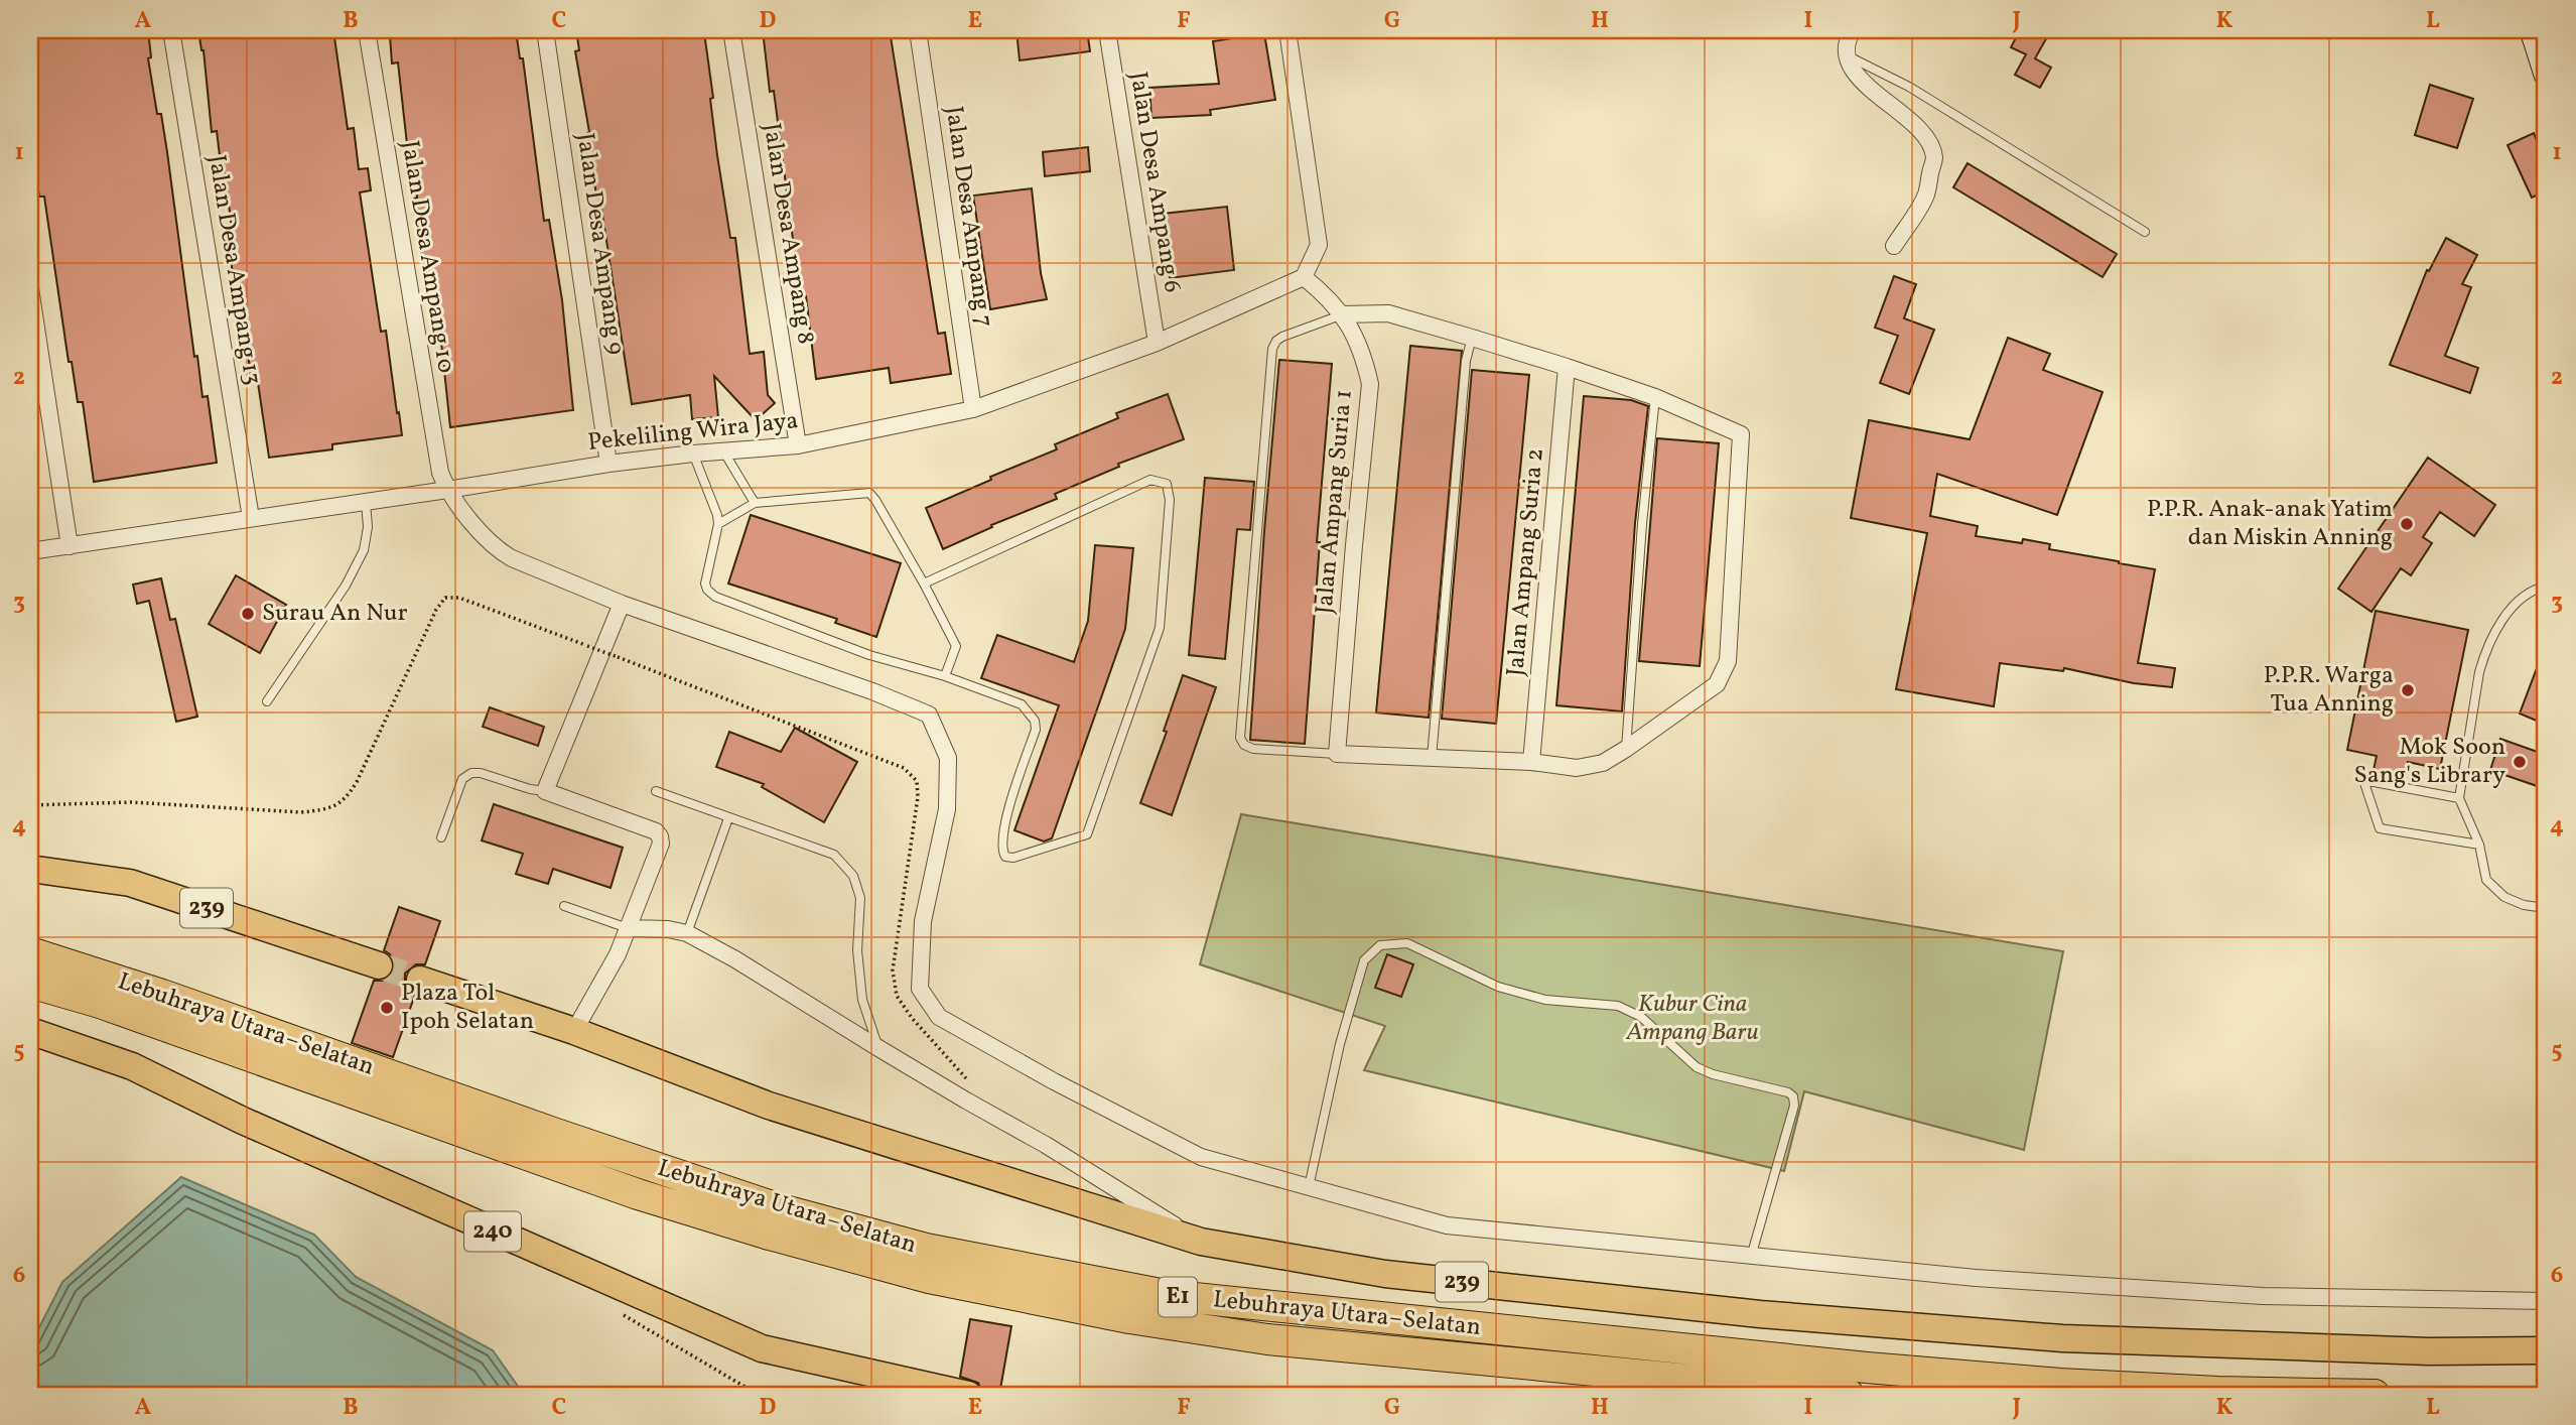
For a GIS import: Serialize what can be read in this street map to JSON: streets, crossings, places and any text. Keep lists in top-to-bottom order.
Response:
{
  "streets": {
    "highway": ["Lebuhraya Utara–Selatan", "E1"],
    "main road": ["239", "240"],
    "street": [
      "Jalan Desa Ampang 6",
      "Jalan Desa Ampang 7",
      "Jalan Desa Ampang 8",
      "Jalan Desa Ampang 9",
      "Jalan Desa Ampang 10",
      "Jalan Desa Ampang 13",
      "Pekeliling Wira Jaya",
      "Jalan Ampang Suria 1",
      "Jalan Ampang Suria 2"
    ]
  },
  "crossings": [
    ["Jalan Desa Ampang 6", "Pekeliling Wira Jaya"],
    ["Jalan Desa Ampang 7", "Pekeliling Wira Jaya"],
    ["Jalan Desa Ampang 8", "Pekeliling Wira Jaya"],
    ["Jalan Desa Ampang 9", "Pekeliling Wira Jaya"],
    ["Jalan Desa Ampang 10", "Pekeliling Wira Jaya"],
    ["Jalan Desa Ampang 13", "Pekeliling Wira Jaya"],
    ["Pekeliling Wira Jaya", "Jalan Ampang Suria 1"]
  ],
  "parks": ["Kubur Cina Ampang Baru"],
  "places": [
    "P.P.R. Anak-anak Yatim dan Miskin Anning",
    "Surau An Nur",
    "P.P.R. Warga Tua Anning",
    "Mok Soon Sang's Library",
    "Plaza Tol Ipoh Selatan"
  ],
  "grid": {
    "columns": [
      "A",
      "B",
      "C",
      "D",
      "E",
      "F",
      "G",
      "H",
      "I",
      "J",
      "K",
      "L"
    ],
    "rows": [
      "1",
      "2",
      "3",
      "4",
      "5",
      "6"
    ]
  }
}
